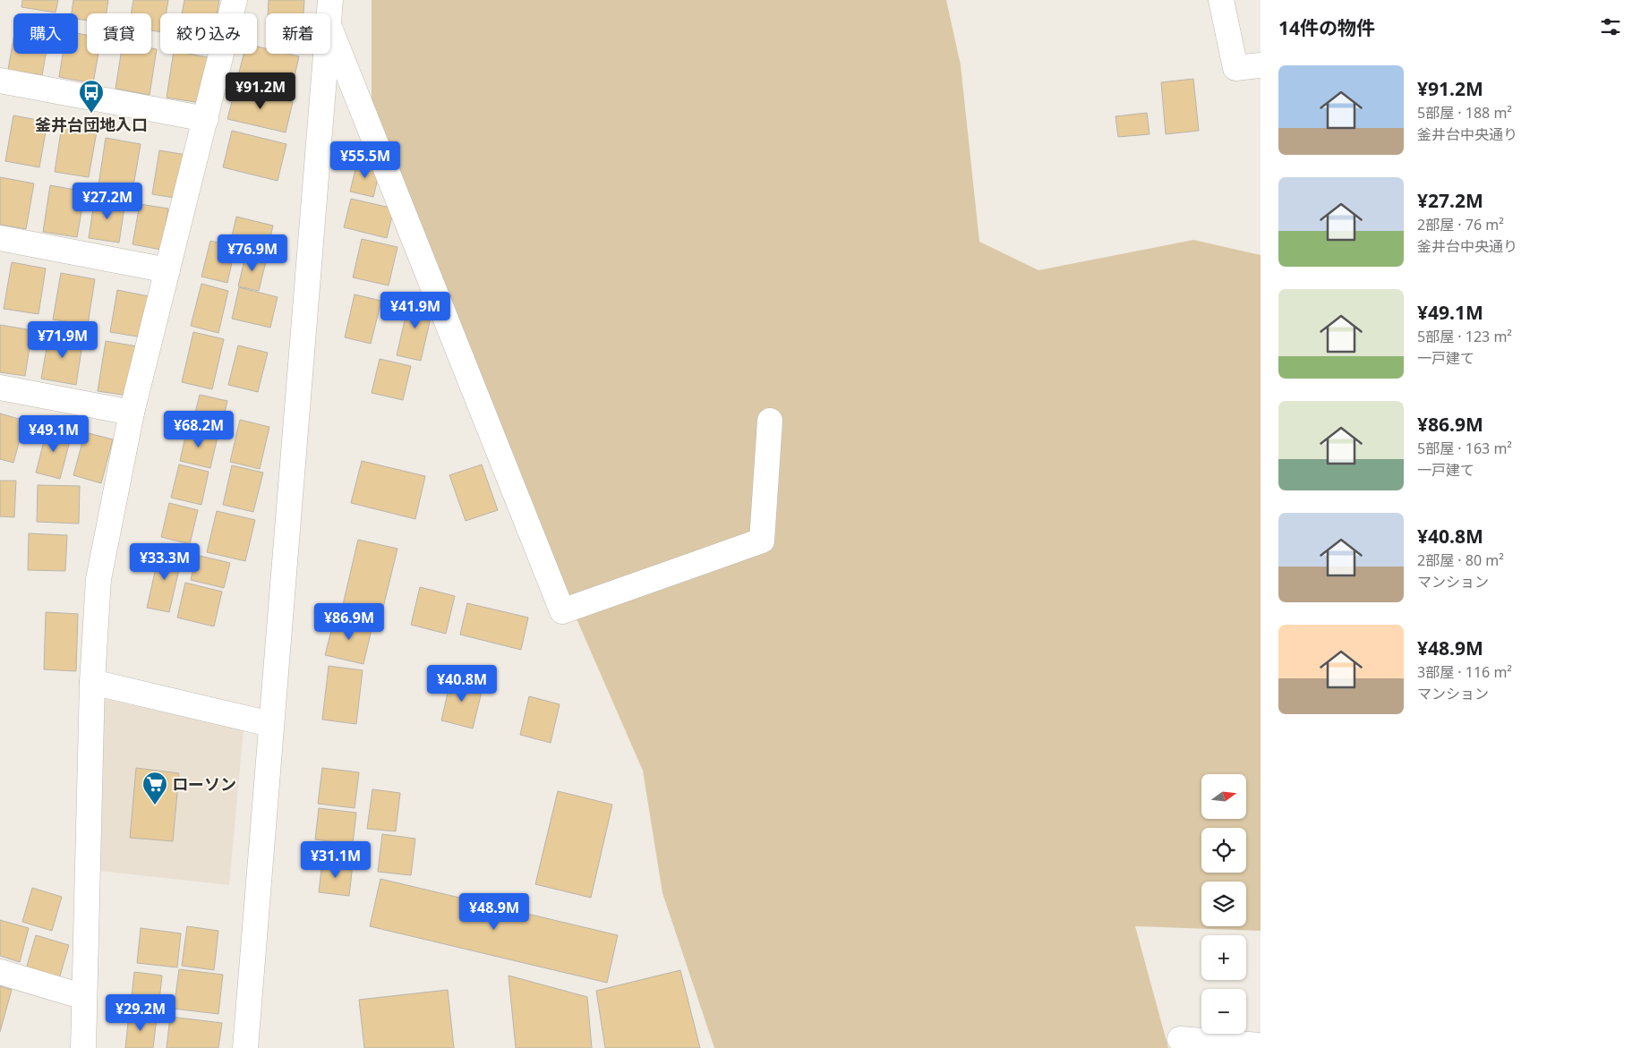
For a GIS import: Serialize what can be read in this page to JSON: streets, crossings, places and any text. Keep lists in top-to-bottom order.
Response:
{
  "places": {
    "bus stop": ["釜井台団地入口"],
    "supermarket": ["ローソン"]
  },
  "north": "right",
  "page": {
    "heading": "14件の物件",
    "chip": [
      "購入",
      "賃貸",
      "絞り込み",
      "新着"
    ],
    "list": [
      {
        "name": "¥91.2M",
        "note": "5部屋 · 188 m² · 釜井台中央通り"
      },
      {
        "name": "¥27.2M",
        "note": "2部屋 · 76 m² · 釜井台中央通り"
      },
      {
        "name": "¥49.1M",
        "note": "5部屋 · 123 m² · 一戸建て"
      },
      {
        "name": "¥86.9M",
        "note": "5部屋 · 163 m² · 一戸建て"
      },
      {
        "name": "¥40.8M",
        "note": "2部屋 · 80 m² · マンション"
      },
      {
        "name": "¥48.9M",
        "note": "3部屋 · 116 m² · マンション"
      }
    ],
    "price": [
      "¥91.2M",
      "¥55.5M",
      "¥27.2M",
      "¥76.9M",
      "¥41.9M",
      "¥71.9M",
      "¥68.2M",
      "¥49.1M",
      "¥33.3M",
      "¥86.9M",
      "¥40.8M",
      "¥31.1M",
      "¥48.9M",
      "¥29.2M"
    ],
    "map_buttons": ["+", "−"]
  }
}
